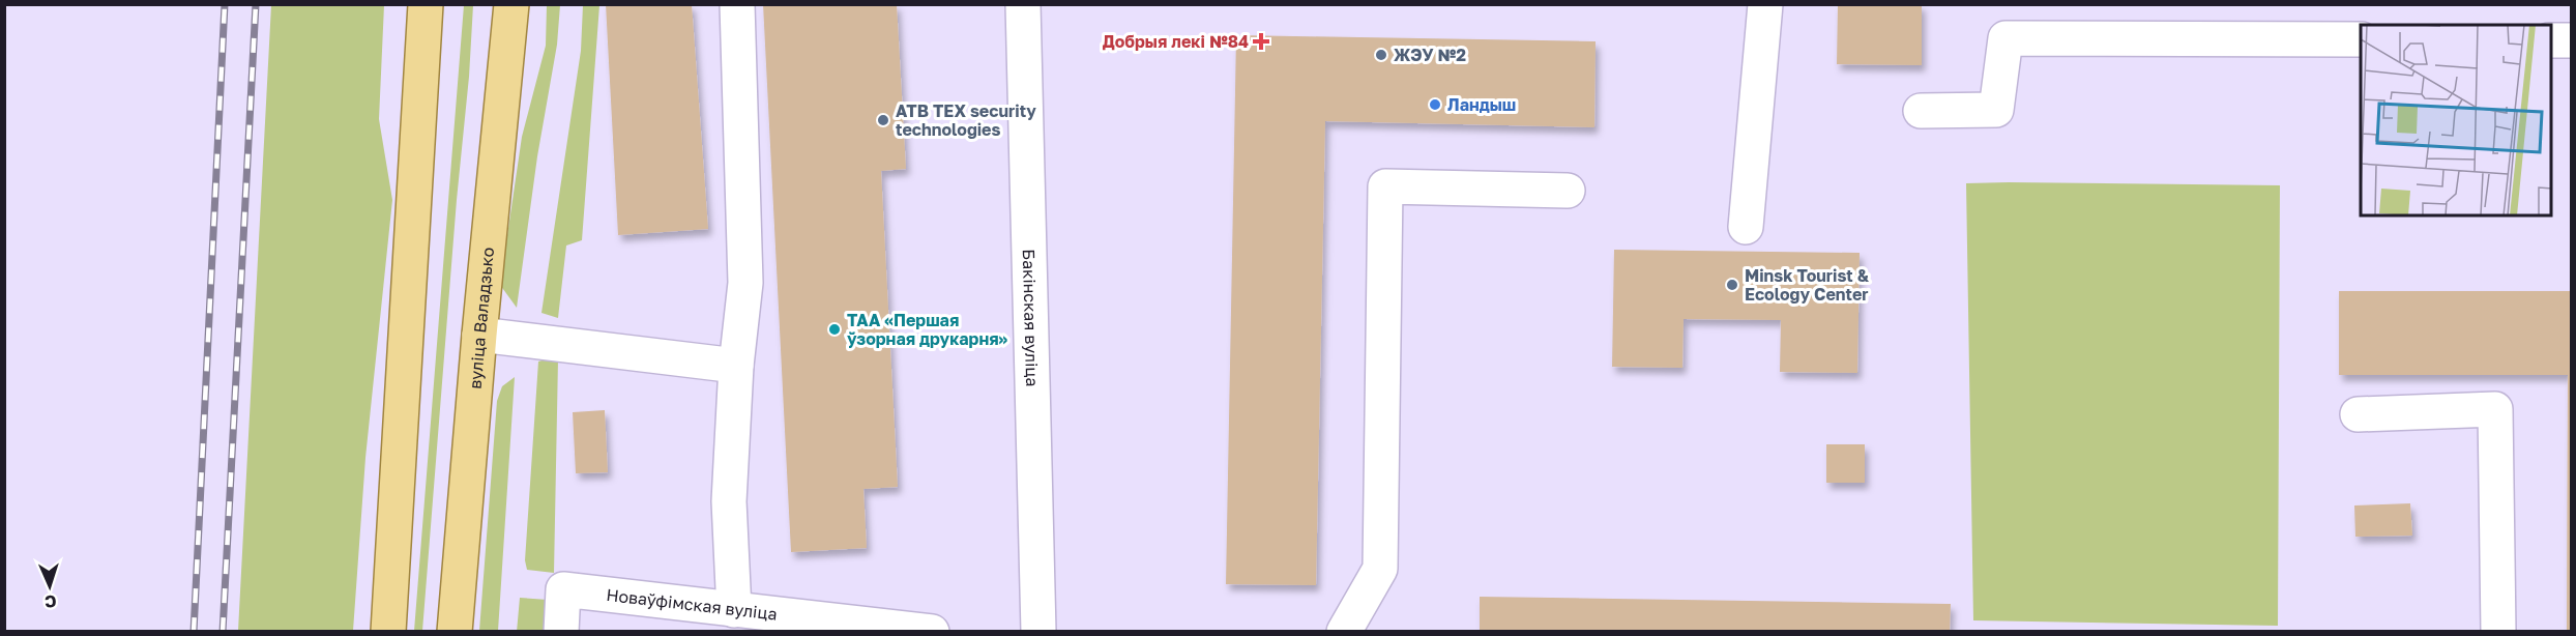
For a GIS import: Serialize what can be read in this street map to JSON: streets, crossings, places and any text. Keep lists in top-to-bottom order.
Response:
{
  "streets": {
    "main road": ["вуліца Валадзько"],
    "street": ["Бакінская вуліца", "Новаўфімская вуліца"]
  },
  "places": {
    "health": ["Добрыя лекі №84"],
    "other": [
      "ЖЭУ №2",
      "Ландыш",
      "ATB TEX security technologies",
      "Minsk Tourist & Ecology Center",
      "ТАА «Першая ўзорная друкарня»"
    ]
  },
  "north": "bottom"
}
